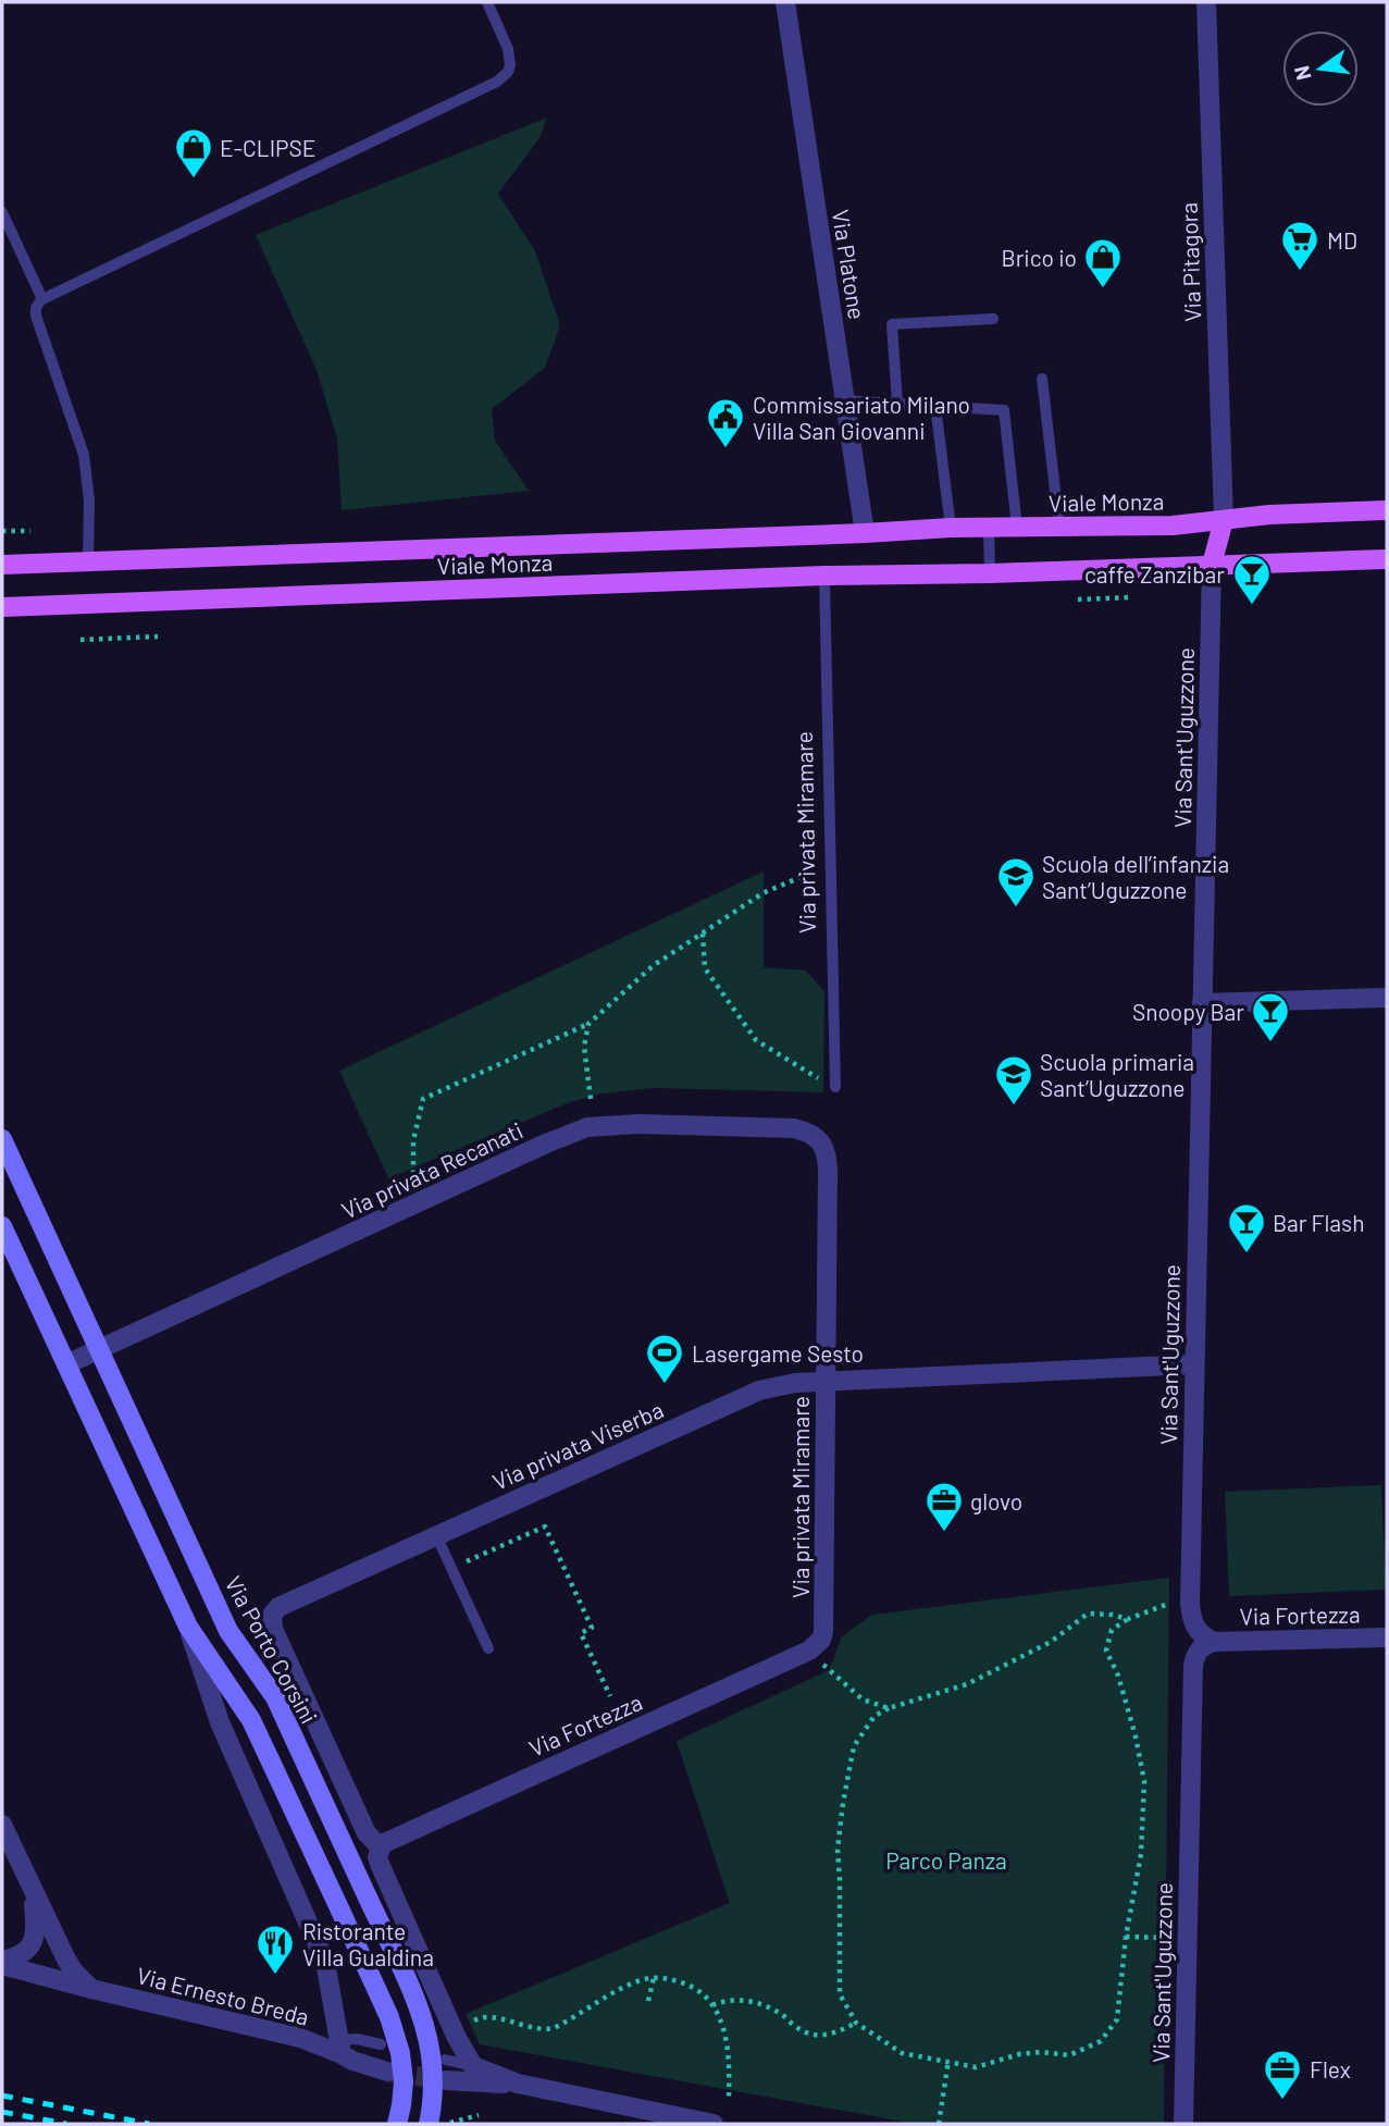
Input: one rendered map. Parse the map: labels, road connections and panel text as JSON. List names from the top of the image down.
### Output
{
  "streets": {
    "main road": ["Viale Monza"],
    "street": [
      "Via Pitagora",
      "Via Platone",
      "Via Sant'Uguzzone",
      "Via privata Miramare",
      "Via privata Recanati",
      "Via privata Viserba",
      "Via Fortezza",
      "Via Porto Corsini",
      "Via Ernesto Breda"
    ]
  },
  "crossings": [
    ["Via Pitagora", "Viale Monza"],
    ["Via Platone", "Viale Monza"],
    ["Viale Monza", "Via Sant'Uguzzone"],
    ["Viale Monza", "Via privata Miramare"],
    ["Via Sant'Uguzzone", "Via privata Viserba"],
    ["Via Sant'Uguzzone", "Via Fortezza"],
    ["Via privata Miramare", "Via privata Recanati"],
    ["Via privata Miramare", "Via privata Viserba"],
    ["Via privata Miramare", "Via Fortezza"],
    ["Via privata Recanati", "Via Porto Corsini"],
    ["Via privata Viserba", "Via Porto Corsini"],
    ["Via Fortezza", "Via Porto Corsini"]
  ],
  "parks": ["Parco Panza"],
  "places": {
    "shop": ["E-CLIPSE", "Brico io"],
    "supermarket": ["MD"],
    "public building": ["Commissariato Milano Villa San Giovanni"],
    "bar": ["caffe Zanzibar", "Snoopy Bar", "Bar Flash"],
    "school or university": ["Scuola dell’infanzia Sant’Uguzzone", "Scuola primaria Sant’Uguzzone"],
    "sports": ["Lasergame Sesto"],
    "office": ["glovo", "Flex"],
    "restaurant": ["Ristorante Villa Gualdina"]
  },
  "north": "left"
}
